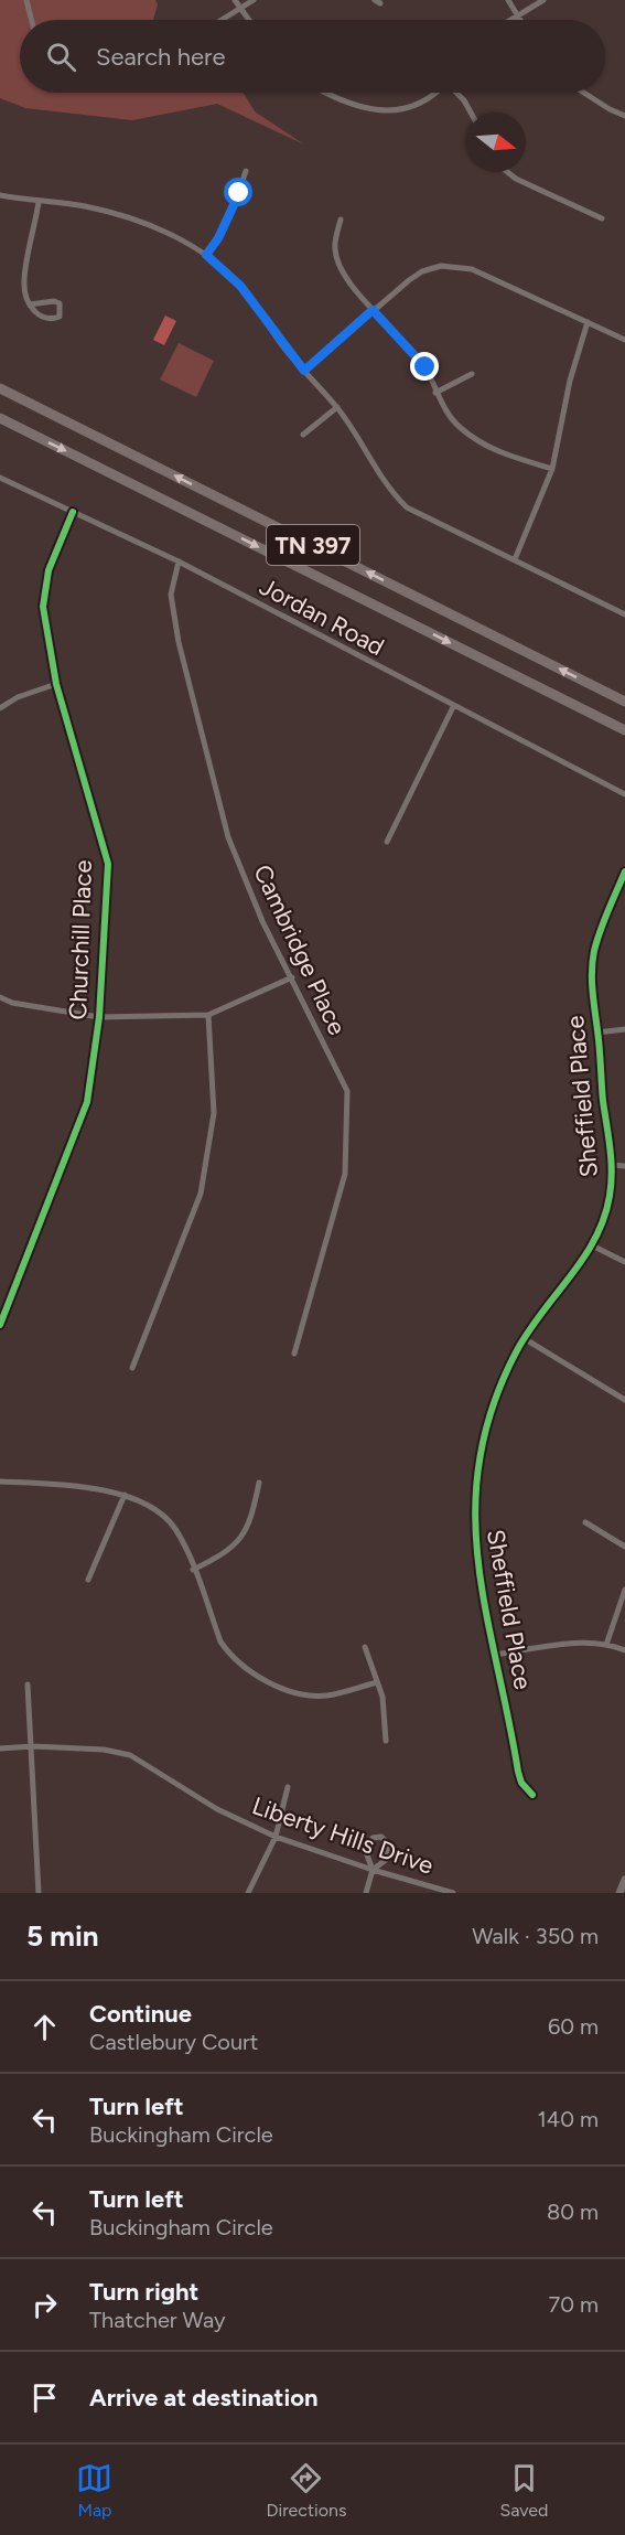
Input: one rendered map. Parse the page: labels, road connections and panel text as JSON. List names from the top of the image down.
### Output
{
  "streets": {
    "highway": ["TN 397"],
    "street": [
      "Jordan Road",
      "Churchill Place",
      "Cambridge Place",
      "Sheffield Place",
      "Liberty Hills Drive"
    ]
  },
  "crossings": [
    ["Jordan Road", "Churchill Place"],
    ["Jordan Road", "Cambridge Place"]
  ],
  "north": "right",
  "page": {
    "search": "Search here",
    "heading": ["5 min", "Walk · 350 m"],
    "list": [
      ["Continue", "Castlebury Court", "60 m"],
      ["Turn left", "Buckingham Circle", "140 m"],
      ["Turn left", "Buckingham Circle", "80 m"],
      ["Turn right", "Thatcher Way", "70 m"],
      "Arrive at destination"
    ],
    "nav": ["Map", "Directions", "Saved"]
  }
}
